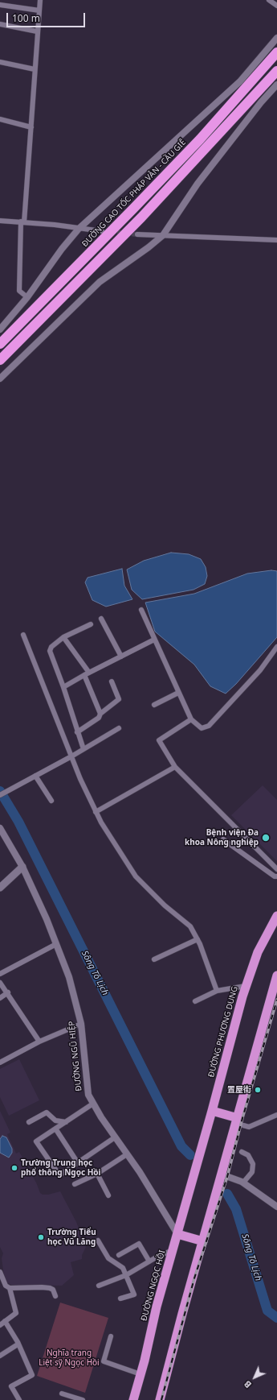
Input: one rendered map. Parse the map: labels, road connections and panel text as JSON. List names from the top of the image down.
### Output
{
  "streets": {
    "highway": ["ĐƯỜNG CAO TỐC PHÁP VÂN - CẦU GIẼ", "ĐƯỜNG PHƯƠNG DUNG", "ĐƯỜNG NGỌC HỒI"],
    "street": ["ĐƯỜNG NGŨ HIỆP"]
  },
  "crossings": [
    ["ĐƯỜNG PHƯƠNG DUNG", "ĐƯỜNG NGỌC HỒI"],
    ["ĐƯỜNG NGŨ HIỆP", "ĐƯỜNG NGỌC HỒI"]
  ],
  "water": ["Sông Tô Lịch"],
  "parks": ["Nghĩa trang Liệt sỹ Ngọc Hồi"],
  "places": [
    "Bệnh viện Đa khoa Nông nghiệp",
    "置屋街",
    "Trường Trung học phổ thông Ngọc Hồi",
    "Trường Tiểu học Vũ Lăng"
  ],
  "scale_bar": "100 m",
  "north": "bottom left"
}
